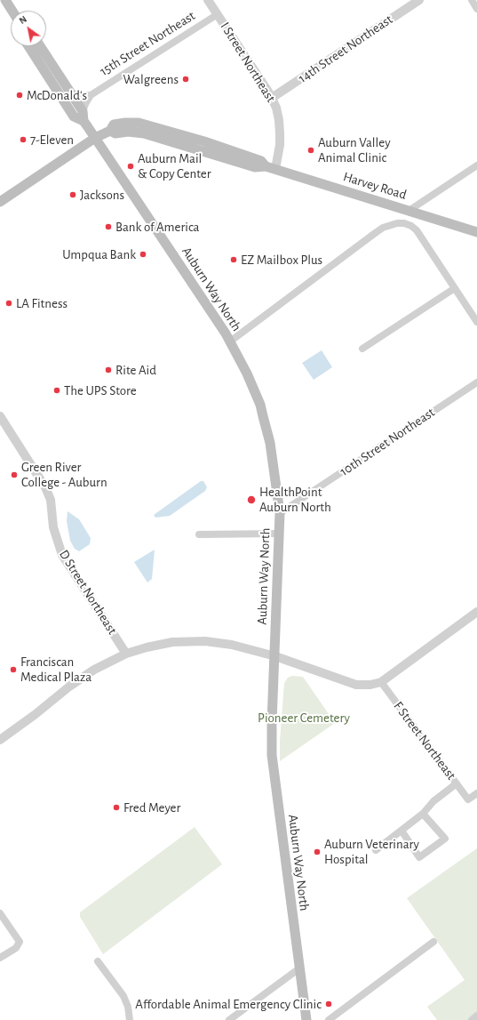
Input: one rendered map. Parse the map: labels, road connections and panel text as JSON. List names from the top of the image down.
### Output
{
  "streets": {
    "main road": ["Harvey Road", "Auburn Way North"],
    "street": [
      "15th Street Northeast",
      "14th Street Northeast",
      "I Street Northeast",
      "10th Street Northeast",
      "D Street Northeast",
      "F Street Northeast"
    ]
  },
  "crossings": [
    ["15th Street Northeast", "I Street Northeast"],
    ["14th Street Northeast", "I Street Northeast"],
    ["I Street Northeast", "Harvey Road"],
    ["Harvey Road", "Auburn Way North"],
    ["Auburn Way North", "10th Street Northeast"]
  ],
  "parks": ["Pioneer Cemetery"],
  "places": [
    "Walgreens",
    "McDonald's",
    "7-Eleven",
    "Auburn Valley Animal Clinic",
    "Auburn Mail & Copy Center",
    "Jacksons",
    "Bank of America",
    "Umpqua Bank",
    "EZ Mailbox Plus",
    "LA Fitness",
    "Rite Aid",
    "The UPS Store",
    "Green River College - Auburn",
    "HealthPoint Auburn North",
    "Franciscan Medical Plaza",
    "Fred Meyer",
    "Auburn Veterinary Hospital",
    "Affordable Animal Emergency Clinic"
  ],
  "north": "top left"
}
